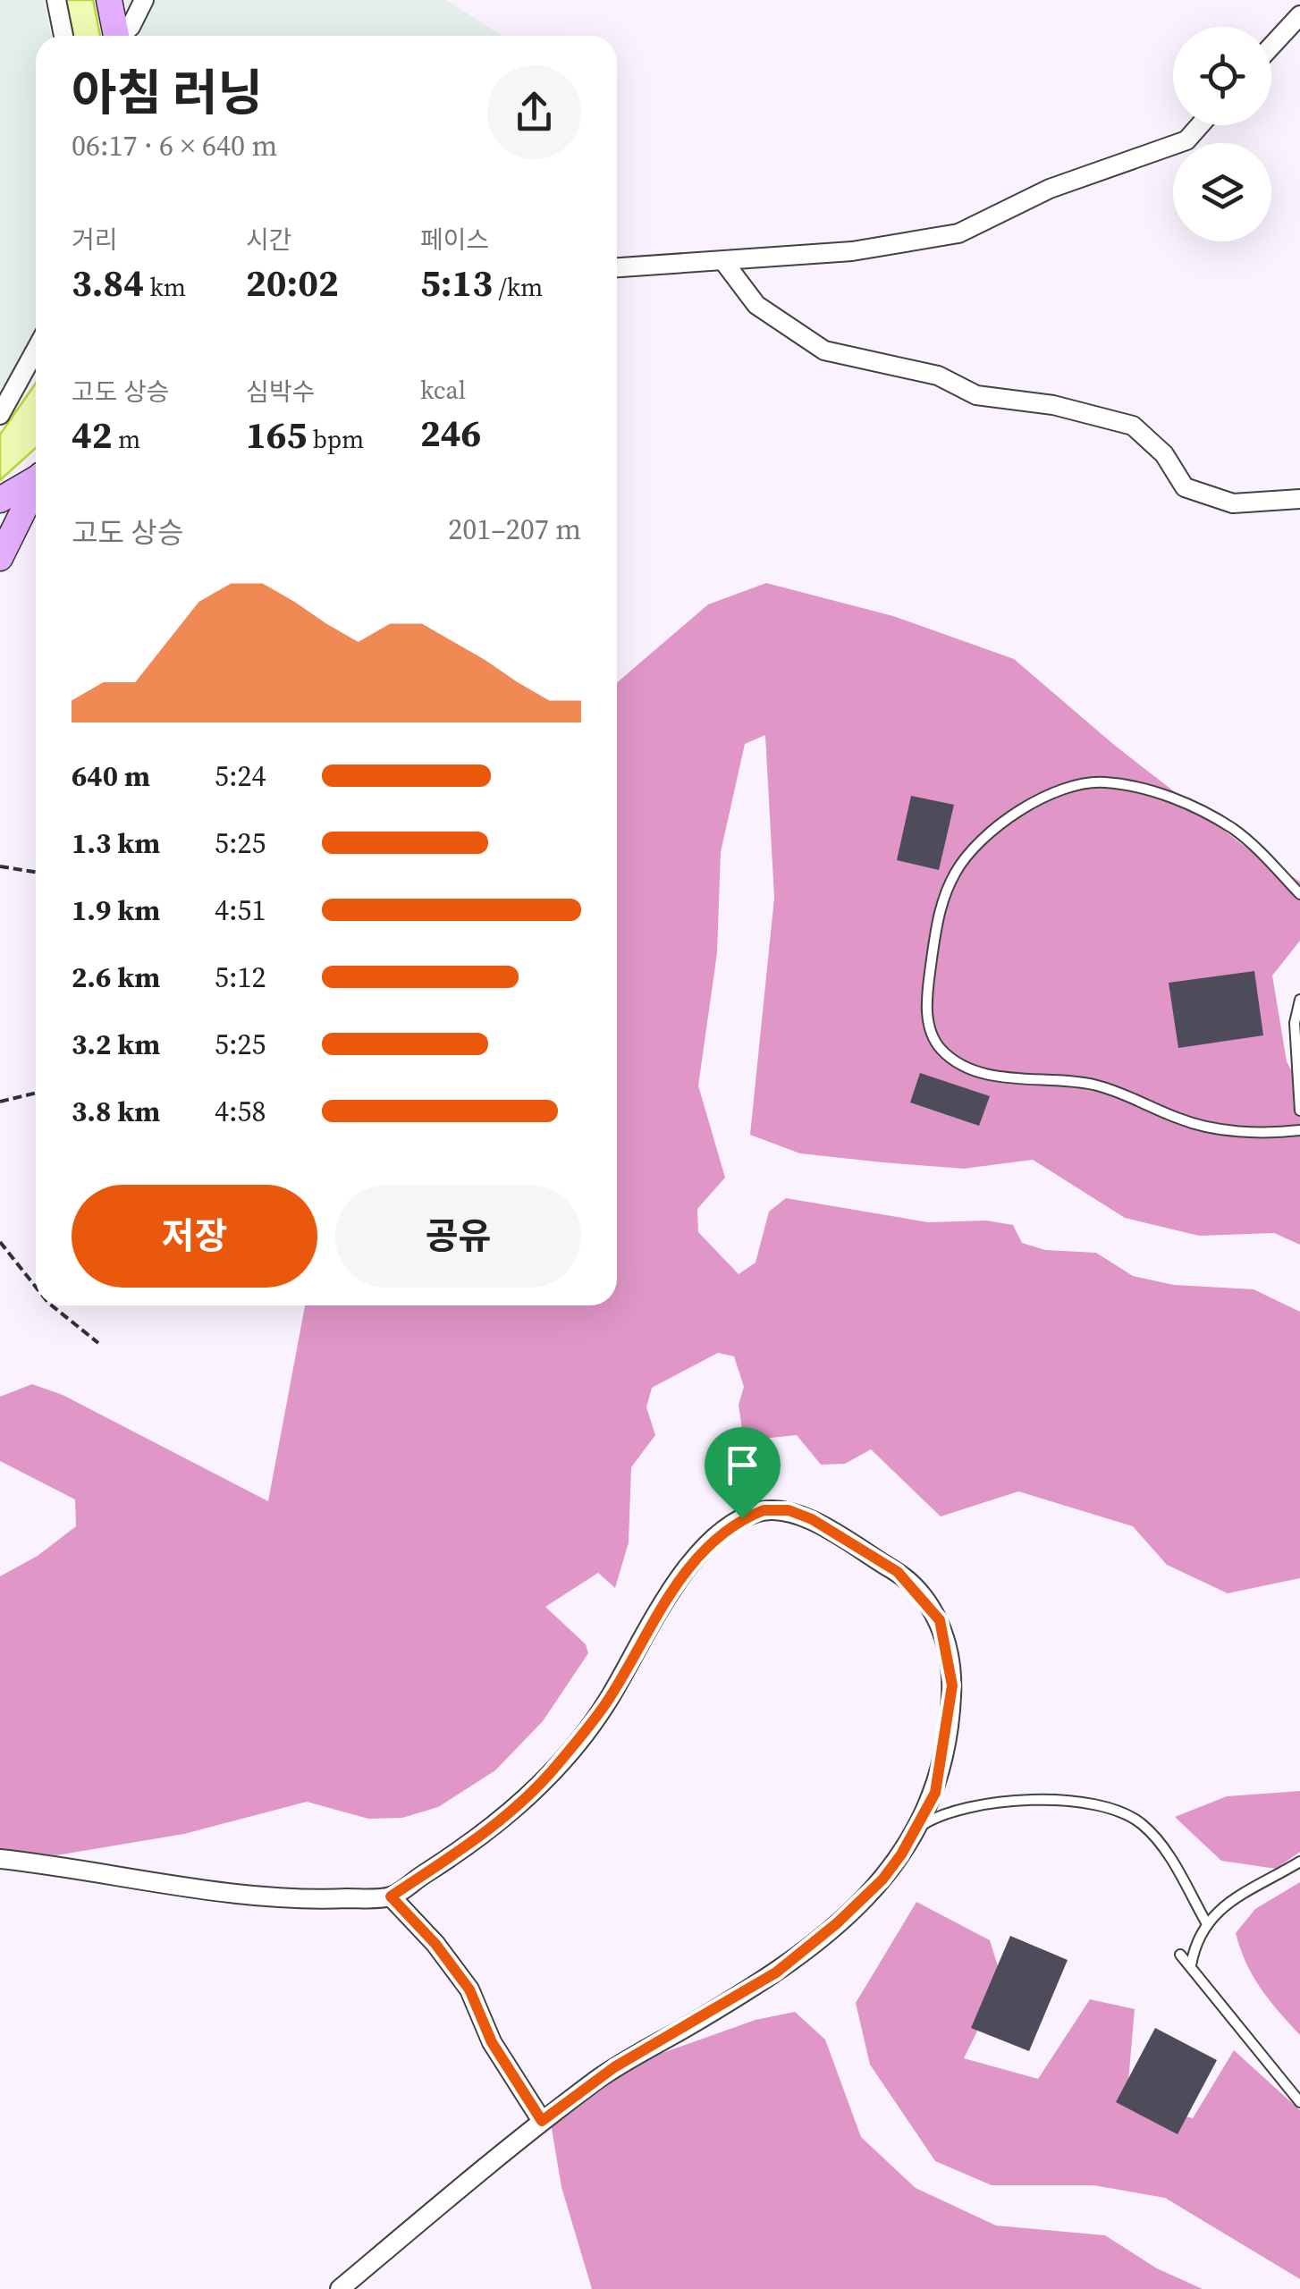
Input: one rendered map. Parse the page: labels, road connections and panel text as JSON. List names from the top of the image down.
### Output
{
  "page": {
    "heading": ["아침 러닝", "06:17 · 6 × 640 m"],
    "stats": [
      ["거리", "3.84 km"],
      ["시간", "20:02"],
      ["페이스", "5:13 /km"],
      ["고도 상승", "42 m"],
      ["심박수", "165 bpm"],
      ["kcal", "246"]
    ],
    "chart": ["고도 상승", "201–207 m"],
    "list": [
      {
        "name": "640 m",
        "note": "5:24"
      },
      {
        "name": "1.3 km",
        "note": "5:25"
      },
      {
        "name": "1.9 km",
        "note": "4:51"
      },
      {
        "name": "2.6 km",
        "note": "5:12"
      },
      {
        "name": "3.2 km",
        "note": "5:25"
      },
      {
        "name": "3.8 km",
        "note": "4:58"
      }
    ],
    "buttons": ["저장", "공유"]
  }
}
